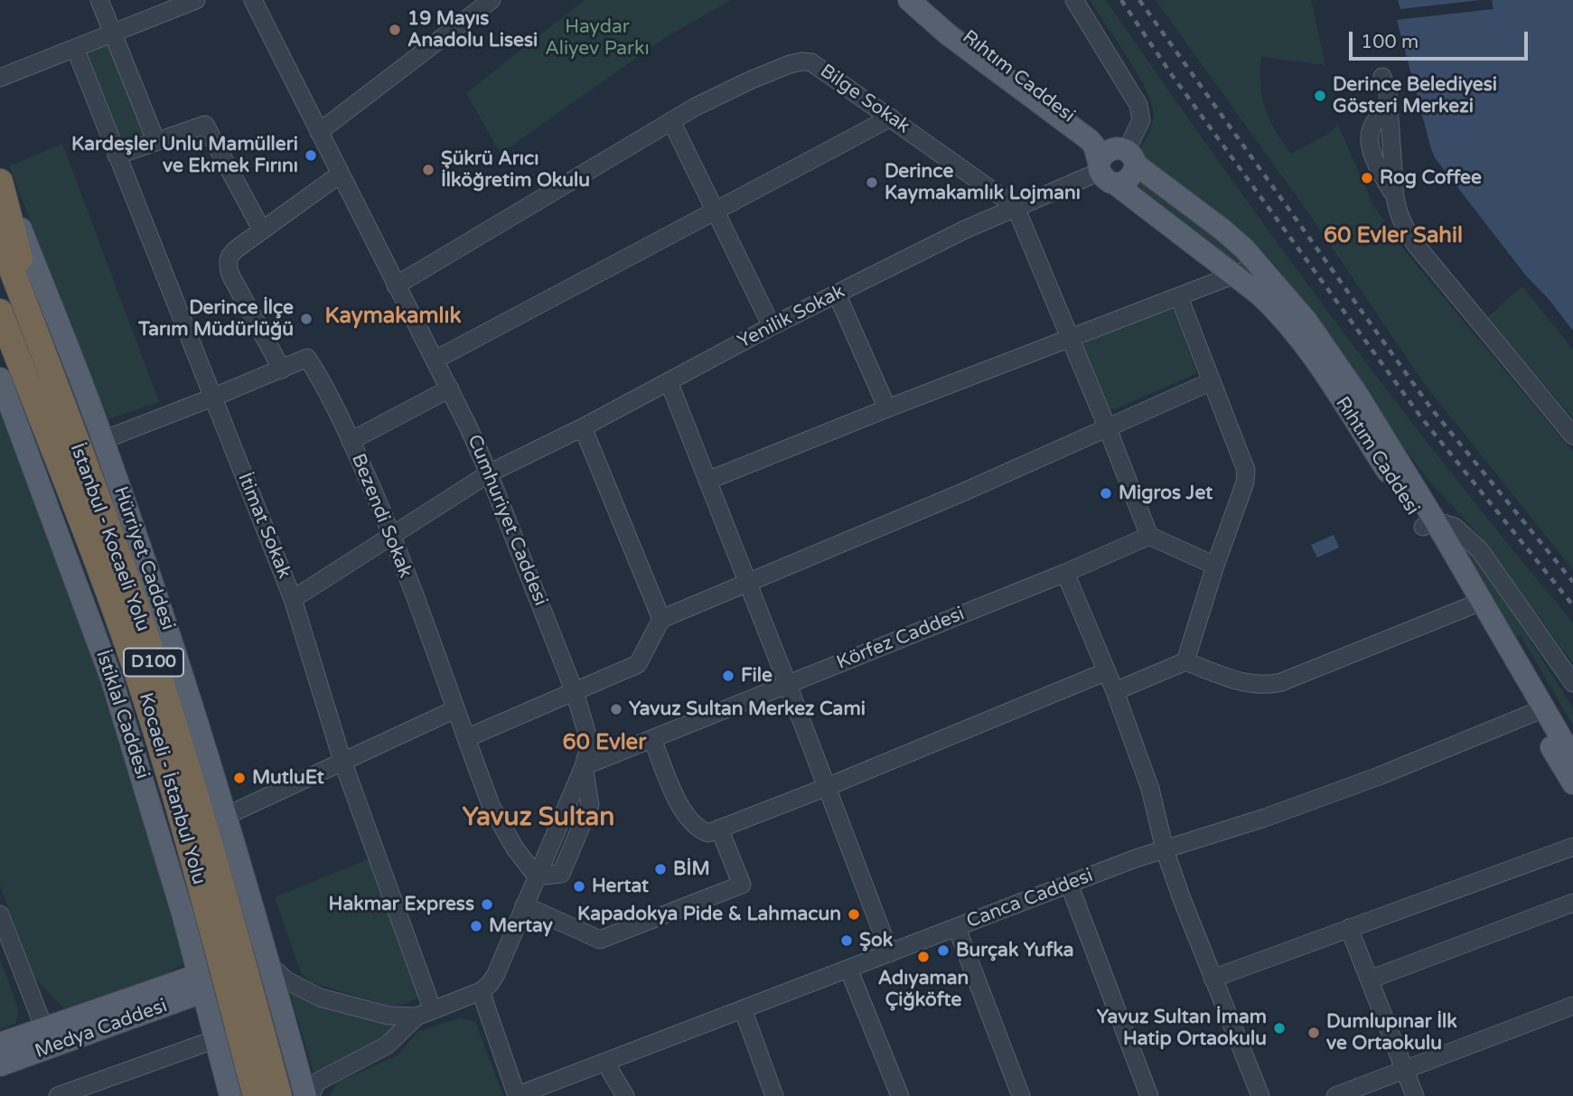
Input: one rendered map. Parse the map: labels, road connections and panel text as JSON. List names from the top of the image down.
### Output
{
  "streets": {
    "highway": ["İstanbul - Kocaeli Yolu", "D100", "Kocaeli - İstanbul Yolu"],
    "main road": [
      "Rıhtım Caddesi",
      "Hürriyet Caddesi",
      "İstiklal Caddesi",
      "Medya Caddesi"
    ],
    "street": [
      "Bilge Sokak",
      "Yenilik Sokak",
      "Bezendi Sokak",
      "Cumhuriyet Caddesi",
      "İtimat Sokak",
      "Körfez Caddesi",
      "Canca Caddesi"
    ]
  },
  "crossings": [
    ["Rıhtım Caddesi", "Yenilik Sokak"],
    ["Rıhtım Caddesi", "Canca Caddesi"],
    ["Bilge Sokak", "Yenilik Sokak"],
    ["Bilge Sokak", "Cumhuriyet Caddesi"],
    ["Yenilik Sokak", "Bezendi Sokak"],
    ["Yenilik Sokak", "Cumhuriyet Caddesi"],
    ["Yenilik Sokak", "İtimat Sokak"],
    ["Bezendi Sokak", "Cumhuriyet Caddesi"],
    ["Bezendi Sokak", "İtimat Sokak"],
    ["Bezendi Sokak", "Hürriyet Caddesi"],
    ["Cumhuriyet Caddesi", "Körfez Caddesi"],
    ["İstiklal Caddesi", "Medya Caddesi"]
  ],
  "districts": [
    "60 Evler Sahil",
    "Kaymakamlık",
    "60 Evler",
    "Yavuz Sultan"
  ],
  "parks": ["Haydar Aliyev Parkı"],
  "places": [
    "19 Mayıs Anadolu Lisesi",
    "Derince Belediyesi Gösteri Merkezi",
    "Kardeşler Unlu Mamülleri ve Ekmek Fırını",
    "Şükrü Arıcı İlköğretim Okulu",
    "Rog Coffee",
    "Derince Kaymakamlık Lojmanı",
    "Derince İlçe Tarım Müdürlüğü",
    "Migros Jet",
    "File",
    "Yavuz Sultan Merkez Cami",
    "MutluEt",
    "BİM",
    "Hertat",
    "Hakmar Express",
    "Kapadokya Pide & Lahmacun",
    "Mertay",
    "Şok",
    "Burçak Yufka",
    "Adıyaman Çiğköfte",
    "Yavuz Sultan İmam Hatip Ortaokulu",
    "Dumlupınar İlk ve Ortaokulu"
  ],
  "scale_bar": "100 m"
}
